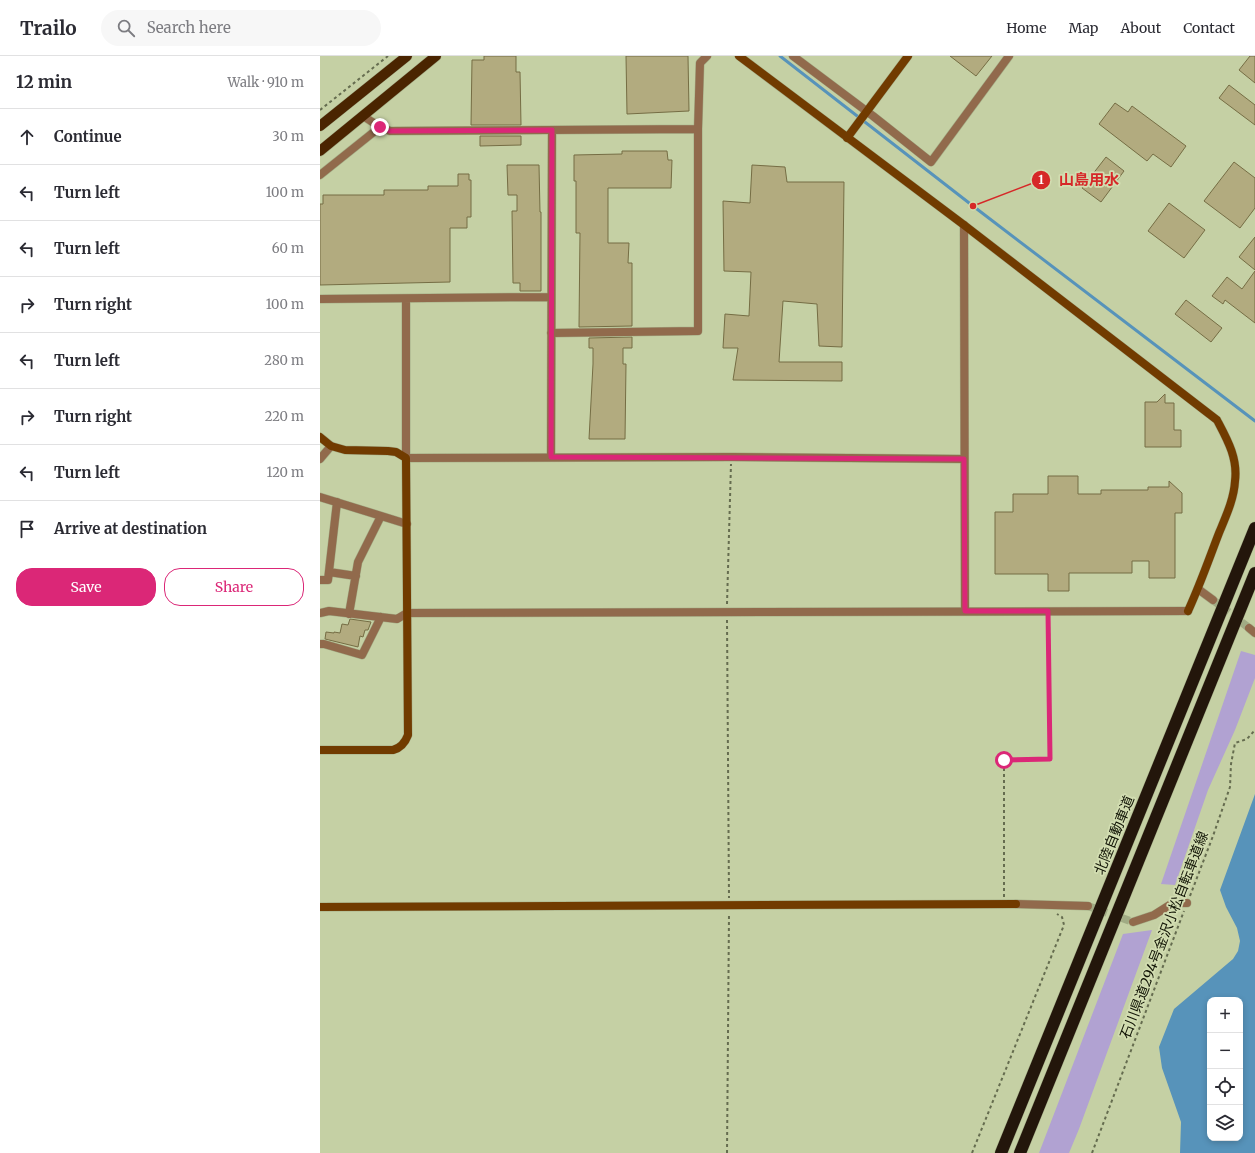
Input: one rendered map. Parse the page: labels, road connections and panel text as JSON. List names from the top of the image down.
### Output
{
  "streets": {
    "highway": ["北陸自動車道"],
    "path": ["石川県道294号金沢小松自転車道線"]
  },
  "places": ["山島用水"],
  "page": {
    "header": "Trailo",
    "search": "Search here",
    "nav": [
      "Home",
      "Map",
      "About",
      "Contact"
    ],
    "heading": ["12 min", "Walk · 910 m"],
    "list": [
      ["Continue", "30 m"],
      ["Turn left", "100 m"],
      ["Turn left", "60 m"],
      ["Turn right", "100 m"],
      ["Turn left", "280 m"],
      ["Turn right", "220 m"],
      ["Turn left", "120 m"],
      "Arrive at destination"
    ],
    "buttons": ["Save", "Share"],
    "map_buttons": ["+", "−"]
  }
}
